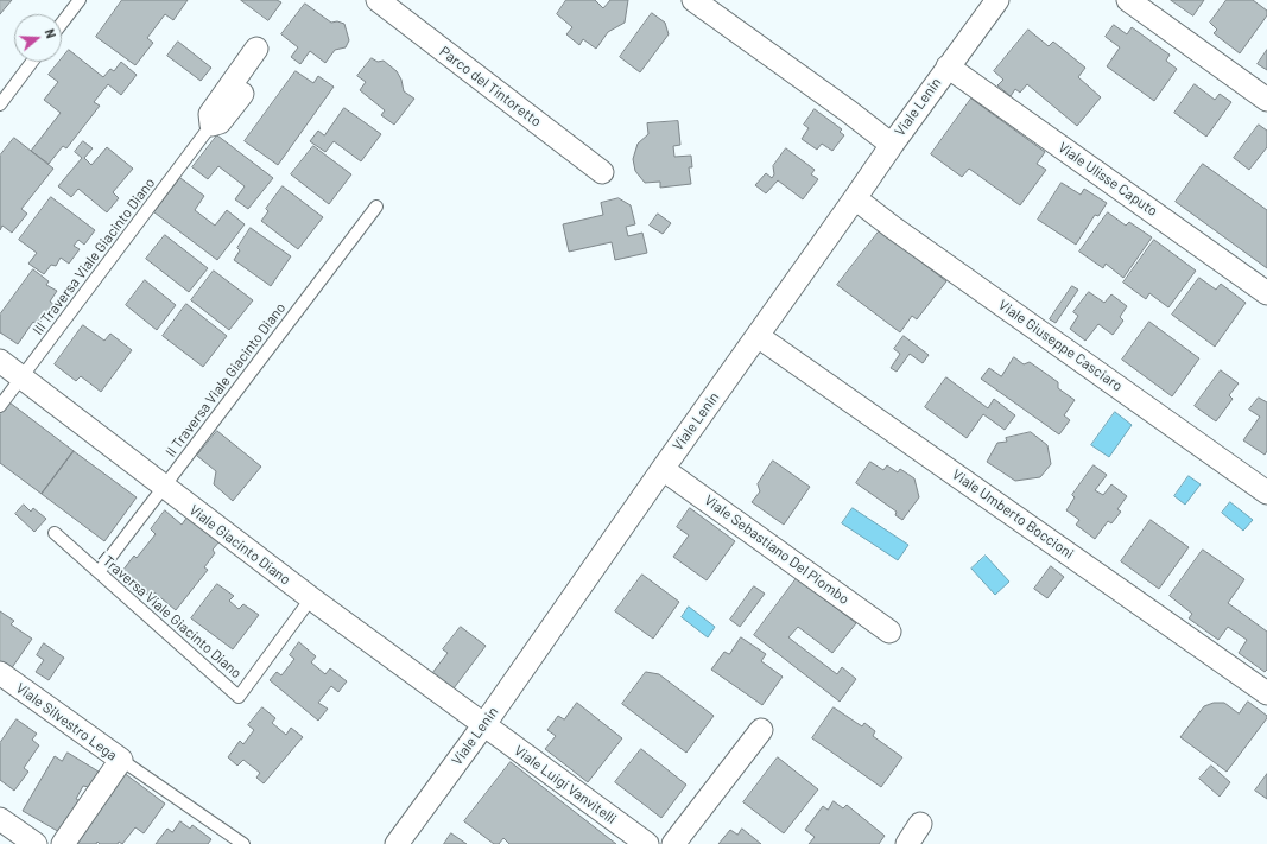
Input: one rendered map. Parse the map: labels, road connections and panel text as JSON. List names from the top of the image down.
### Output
{
  "streets": {
    "street": [
      "Parco del Tintoretto",
      "Viale Lenin",
      "Viale Ulisse Caputo",
      "Viale Giuseppe Casciaro",
      "Viale Umberto Boccioni",
      "Viale Giacinto Diano",
      "Viale Sebastiano Del Piombo",
      "Viale Silvestro Lega",
      "Viale Luigi Vanvitelli"
    ],
    "lane": ["III Traversa Viale Giacinto Diano", "II Traversa Viale Giacinto Diano", "I Traversa Viale Giacinto Diano"]
  },
  "crossings": [
    ["Viale Lenin", "Viale Ulisse Caputo"],
    ["Viale Lenin", "Viale Giuseppe Casciaro"],
    ["Viale Lenin", "Viale Umberto Boccioni"],
    ["Viale Lenin", "Viale Giacinto Diano"],
    ["Viale Lenin", "Viale Sebastiano Del Piombo"],
    ["Viale Lenin", "Viale Luigi Vanvitelli"],
    ["III Traversa Viale Giacinto Diano", "Viale Giacinto Diano"],
    ["II Traversa Viale Giacinto Diano", "Viale Giacinto Diano"],
    ["II Traversa Viale Giacinto Diano", "I Traversa Viale Giacinto Diano"],
    ["Viale Giacinto Diano", "I Traversa Viale Giacinto Diano"],
    ["Viale Giacinto Diano", "Viale Luigi Vanvitelli"]
  ],
  "north": "right"
}
